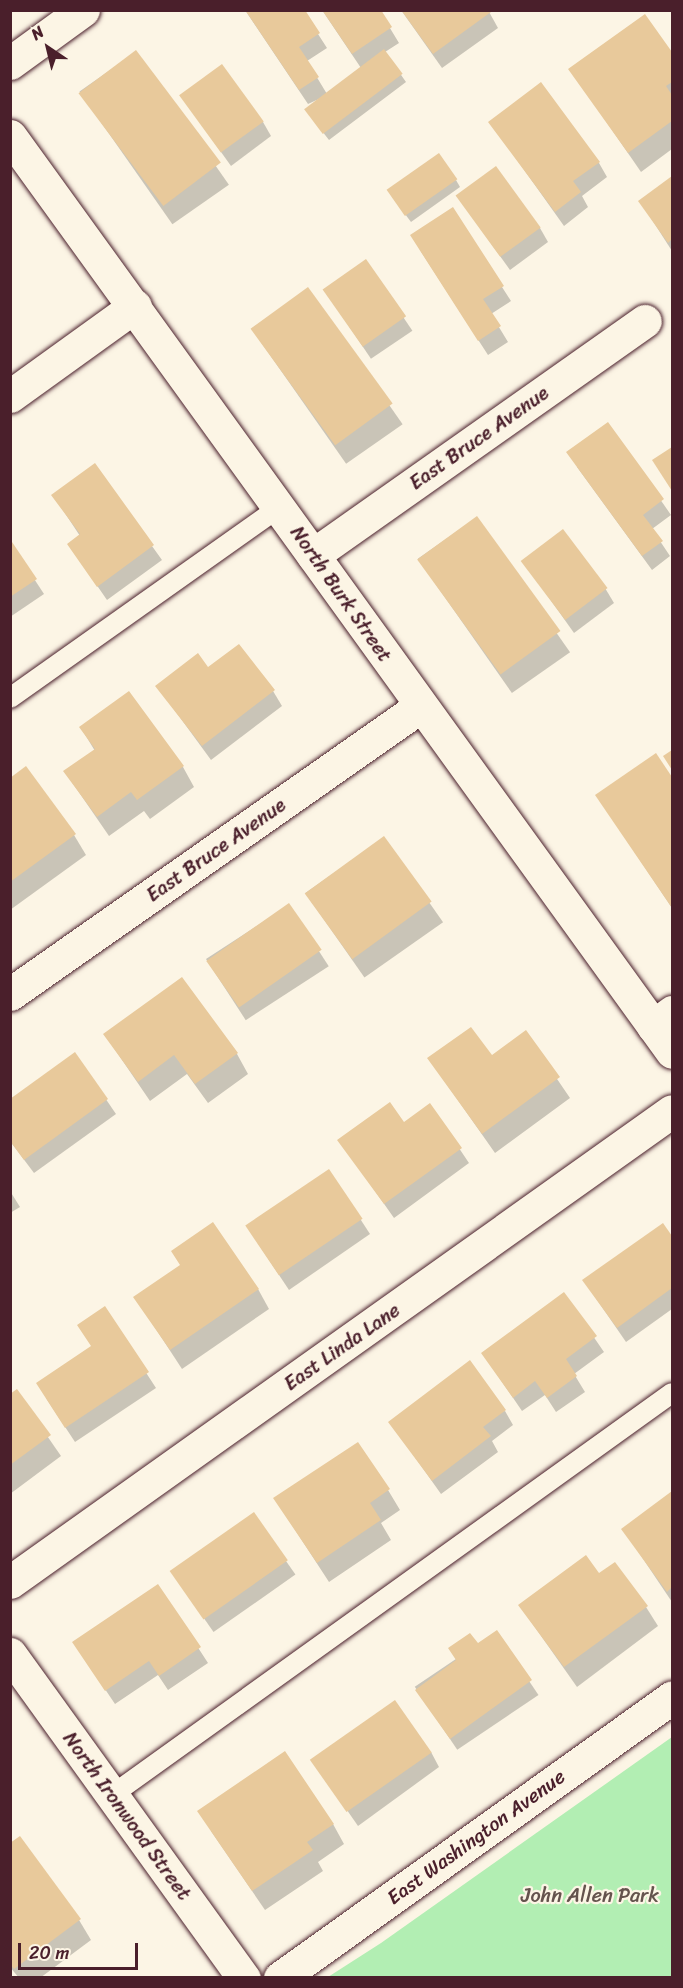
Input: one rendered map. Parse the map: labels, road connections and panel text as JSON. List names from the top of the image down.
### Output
{
  "streets": {
    "street": [
      "East Bruce Avenue",
      "North Burk Street",
      "East Linda Lane",
      "North Ironwood Street",
      "East Washington Avenue"
    ]
  },
  "crossings": [
    ["East Bruce Avenue", "North Burk Street"]
  ],
  "parks": ["John Allen Park"],
  "scale_bar": "20 m",
  "north": "top left"
}
